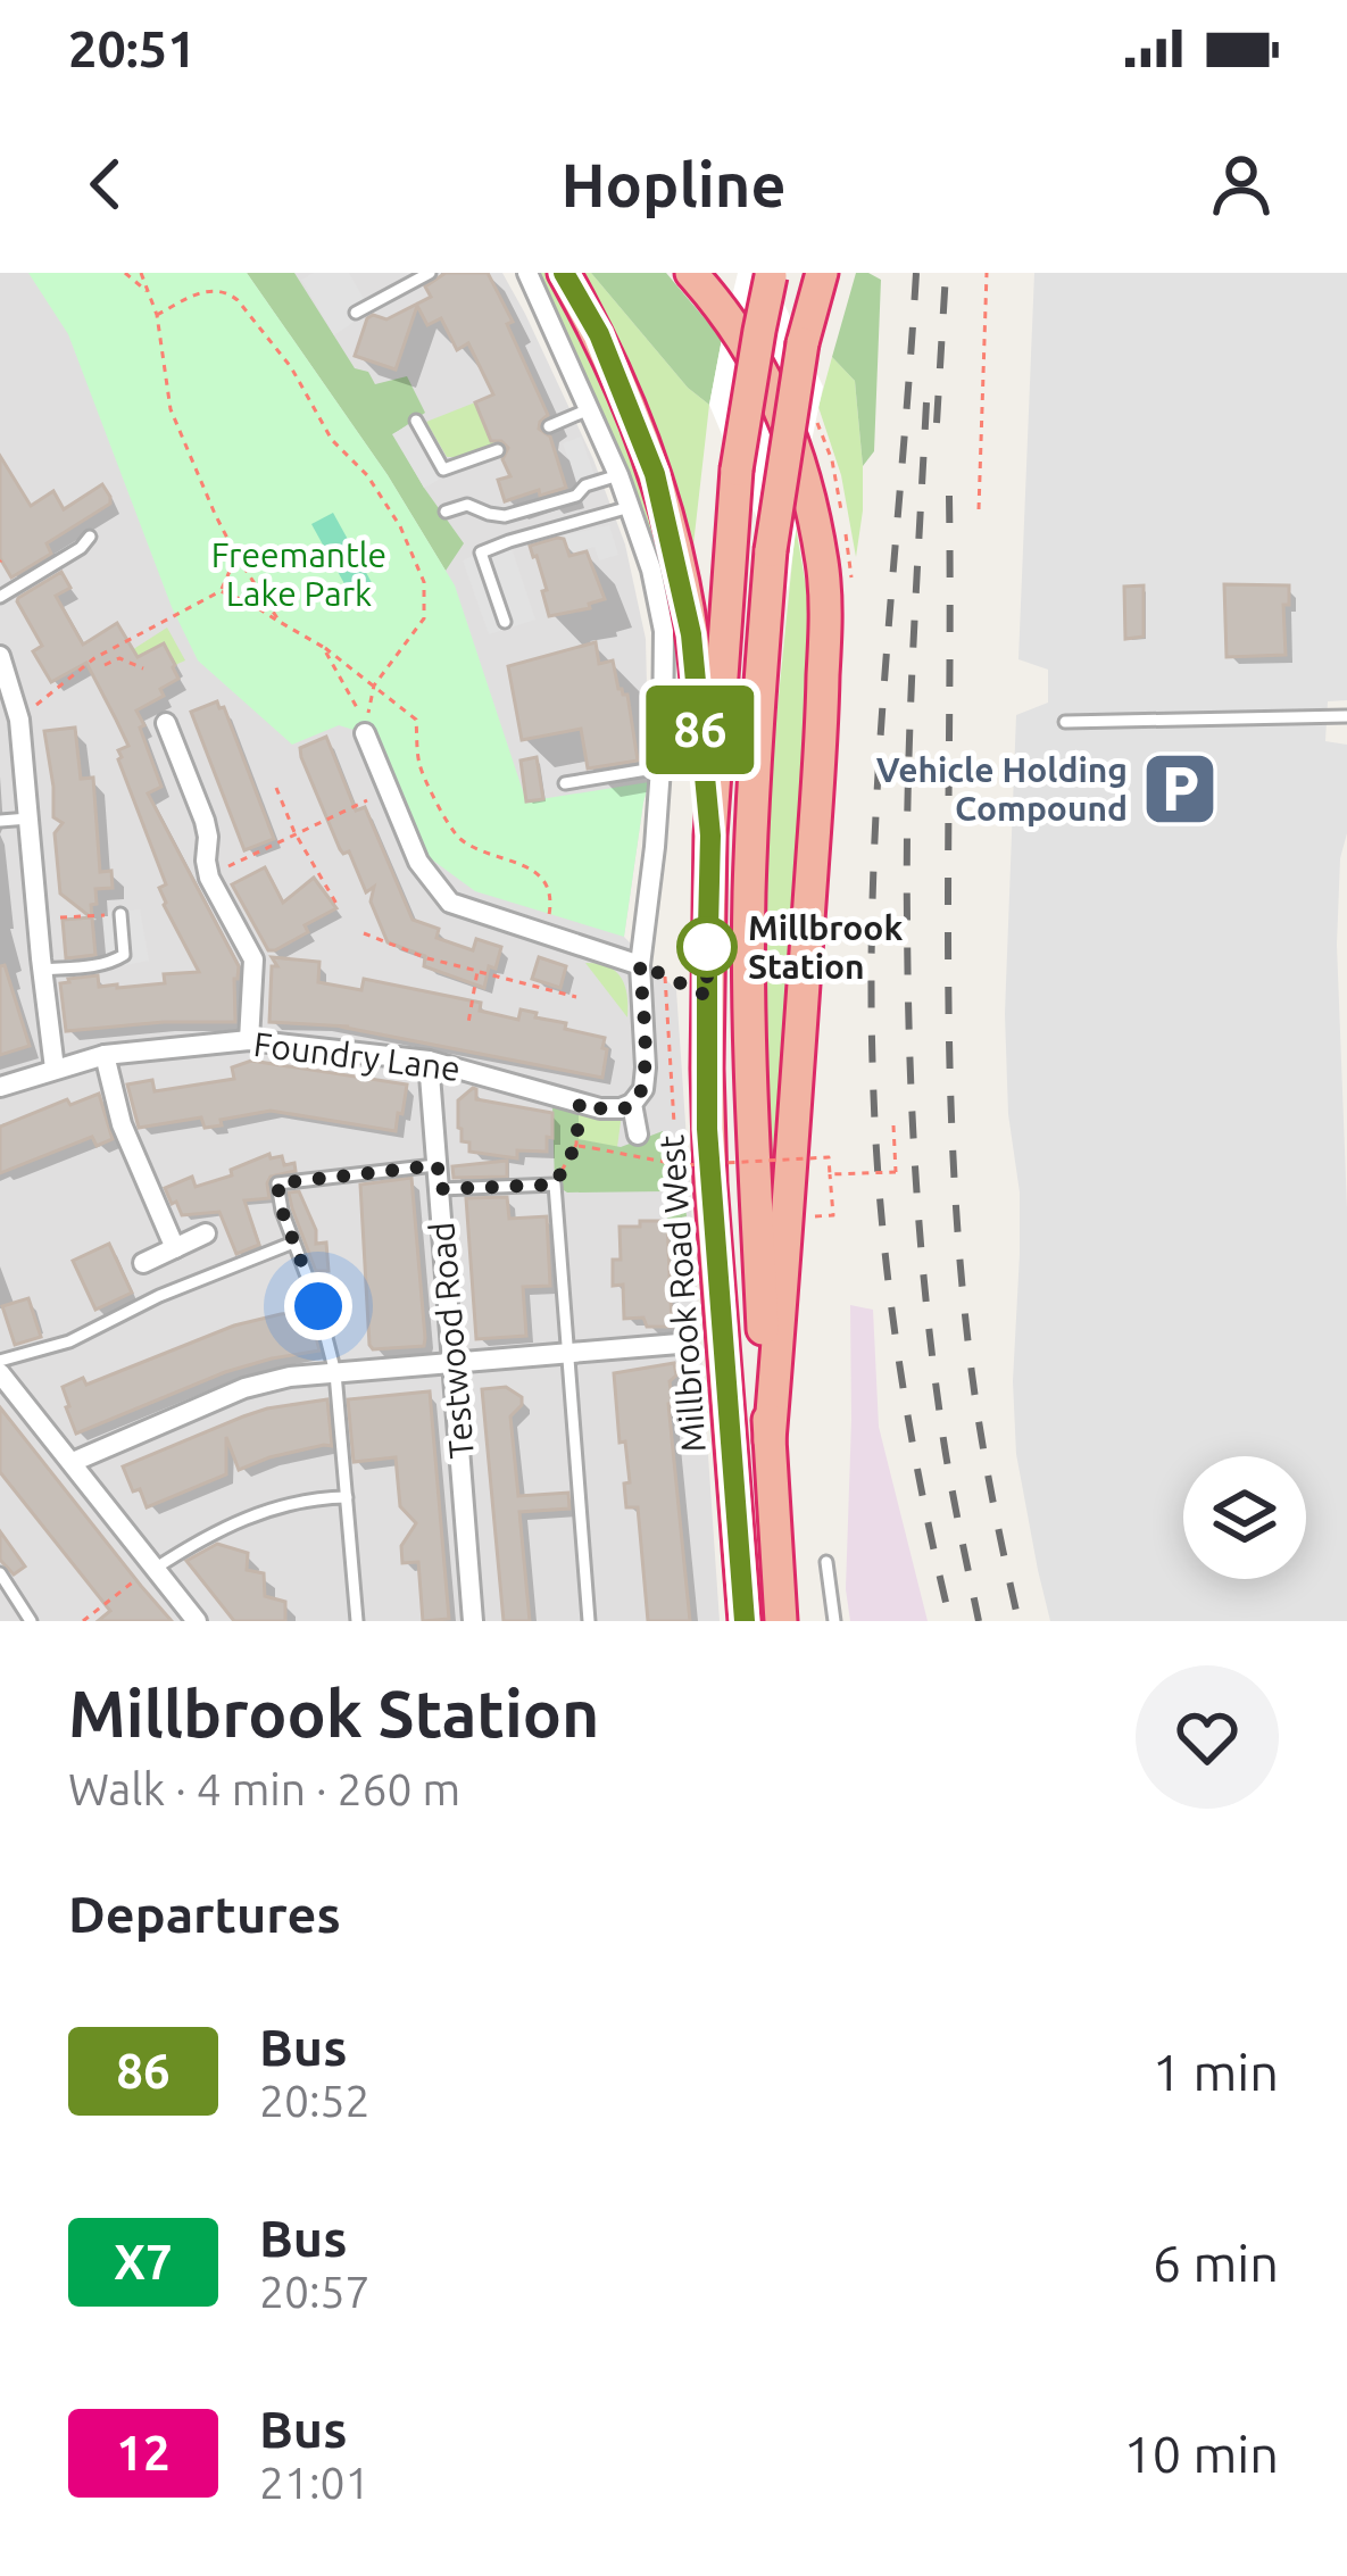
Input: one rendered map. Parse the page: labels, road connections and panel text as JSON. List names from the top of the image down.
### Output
{
  "streets": {
    "highway": ["Millbrook Road West"],
    "street": ["Foundry Lane", "Testwood Road"]
  },
  "crossings": [
    ["Foundry Lane", "Testwood Road"]
  ],
  "parks": ["Freemantle Lake Park"],
  "places": {
    "parking": ["Vehicle Holding Compound"],
    "other": ["Millbrook Station"]
  },
  "lines": ["bus line 86"],
  "page": {
    "status": "20:51",
    "header": "Hopline",
    "on_map": "86",
    "heading": [
      ["Millbrook Station", "Walk · 4 min · 260 m"],
      "Departures"
    ],
    "list": [
      {
        "mark": "86",
        "name": "Bus",
        "note": "20:52",
        "value": "1 min"
      },
      {
        "mark": "X7",
        "name": "Bus",
        "note": "20:57",
        "value": "6 min"
      },
      {
        "mark": "12",
        "name": "Bus",
        "note": "21:01",
        "value": "10 min"
      }
    ]
  }
}
